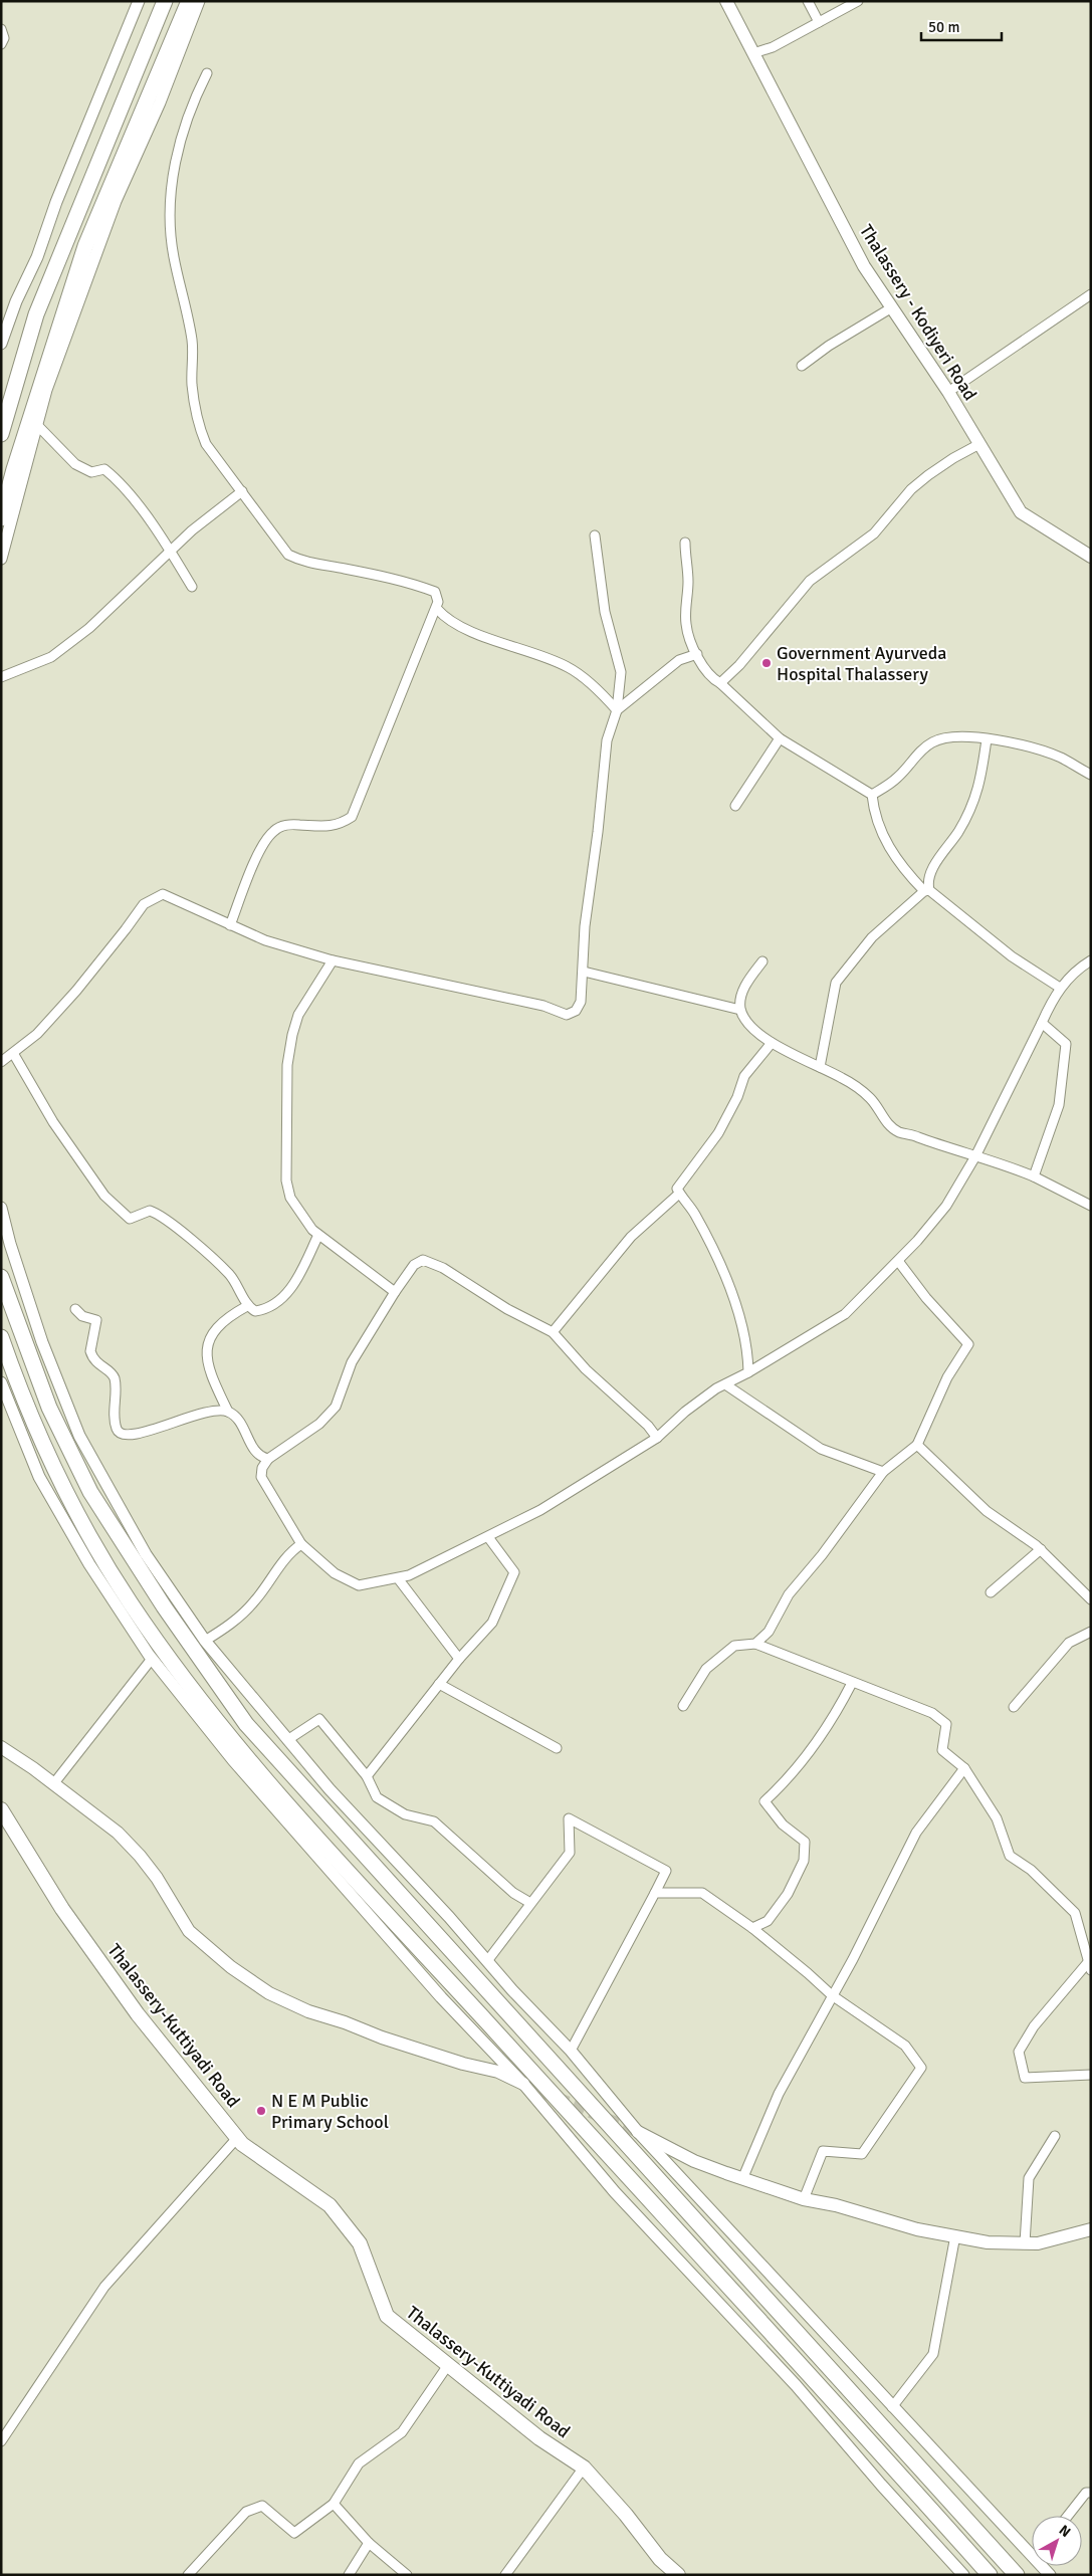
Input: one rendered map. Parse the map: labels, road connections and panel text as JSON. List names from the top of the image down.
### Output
{
  "streets": {
    "main road": ["Thalassery - Kodiyeri Road", "Thalassery-Kuttiyadi Road"]
  },
  "places": ["Government Ayurveda Hospital Thalassery", "N E M Public Primary School"],
  "scale_bar": "50 m",
  "north": "top right"
}
